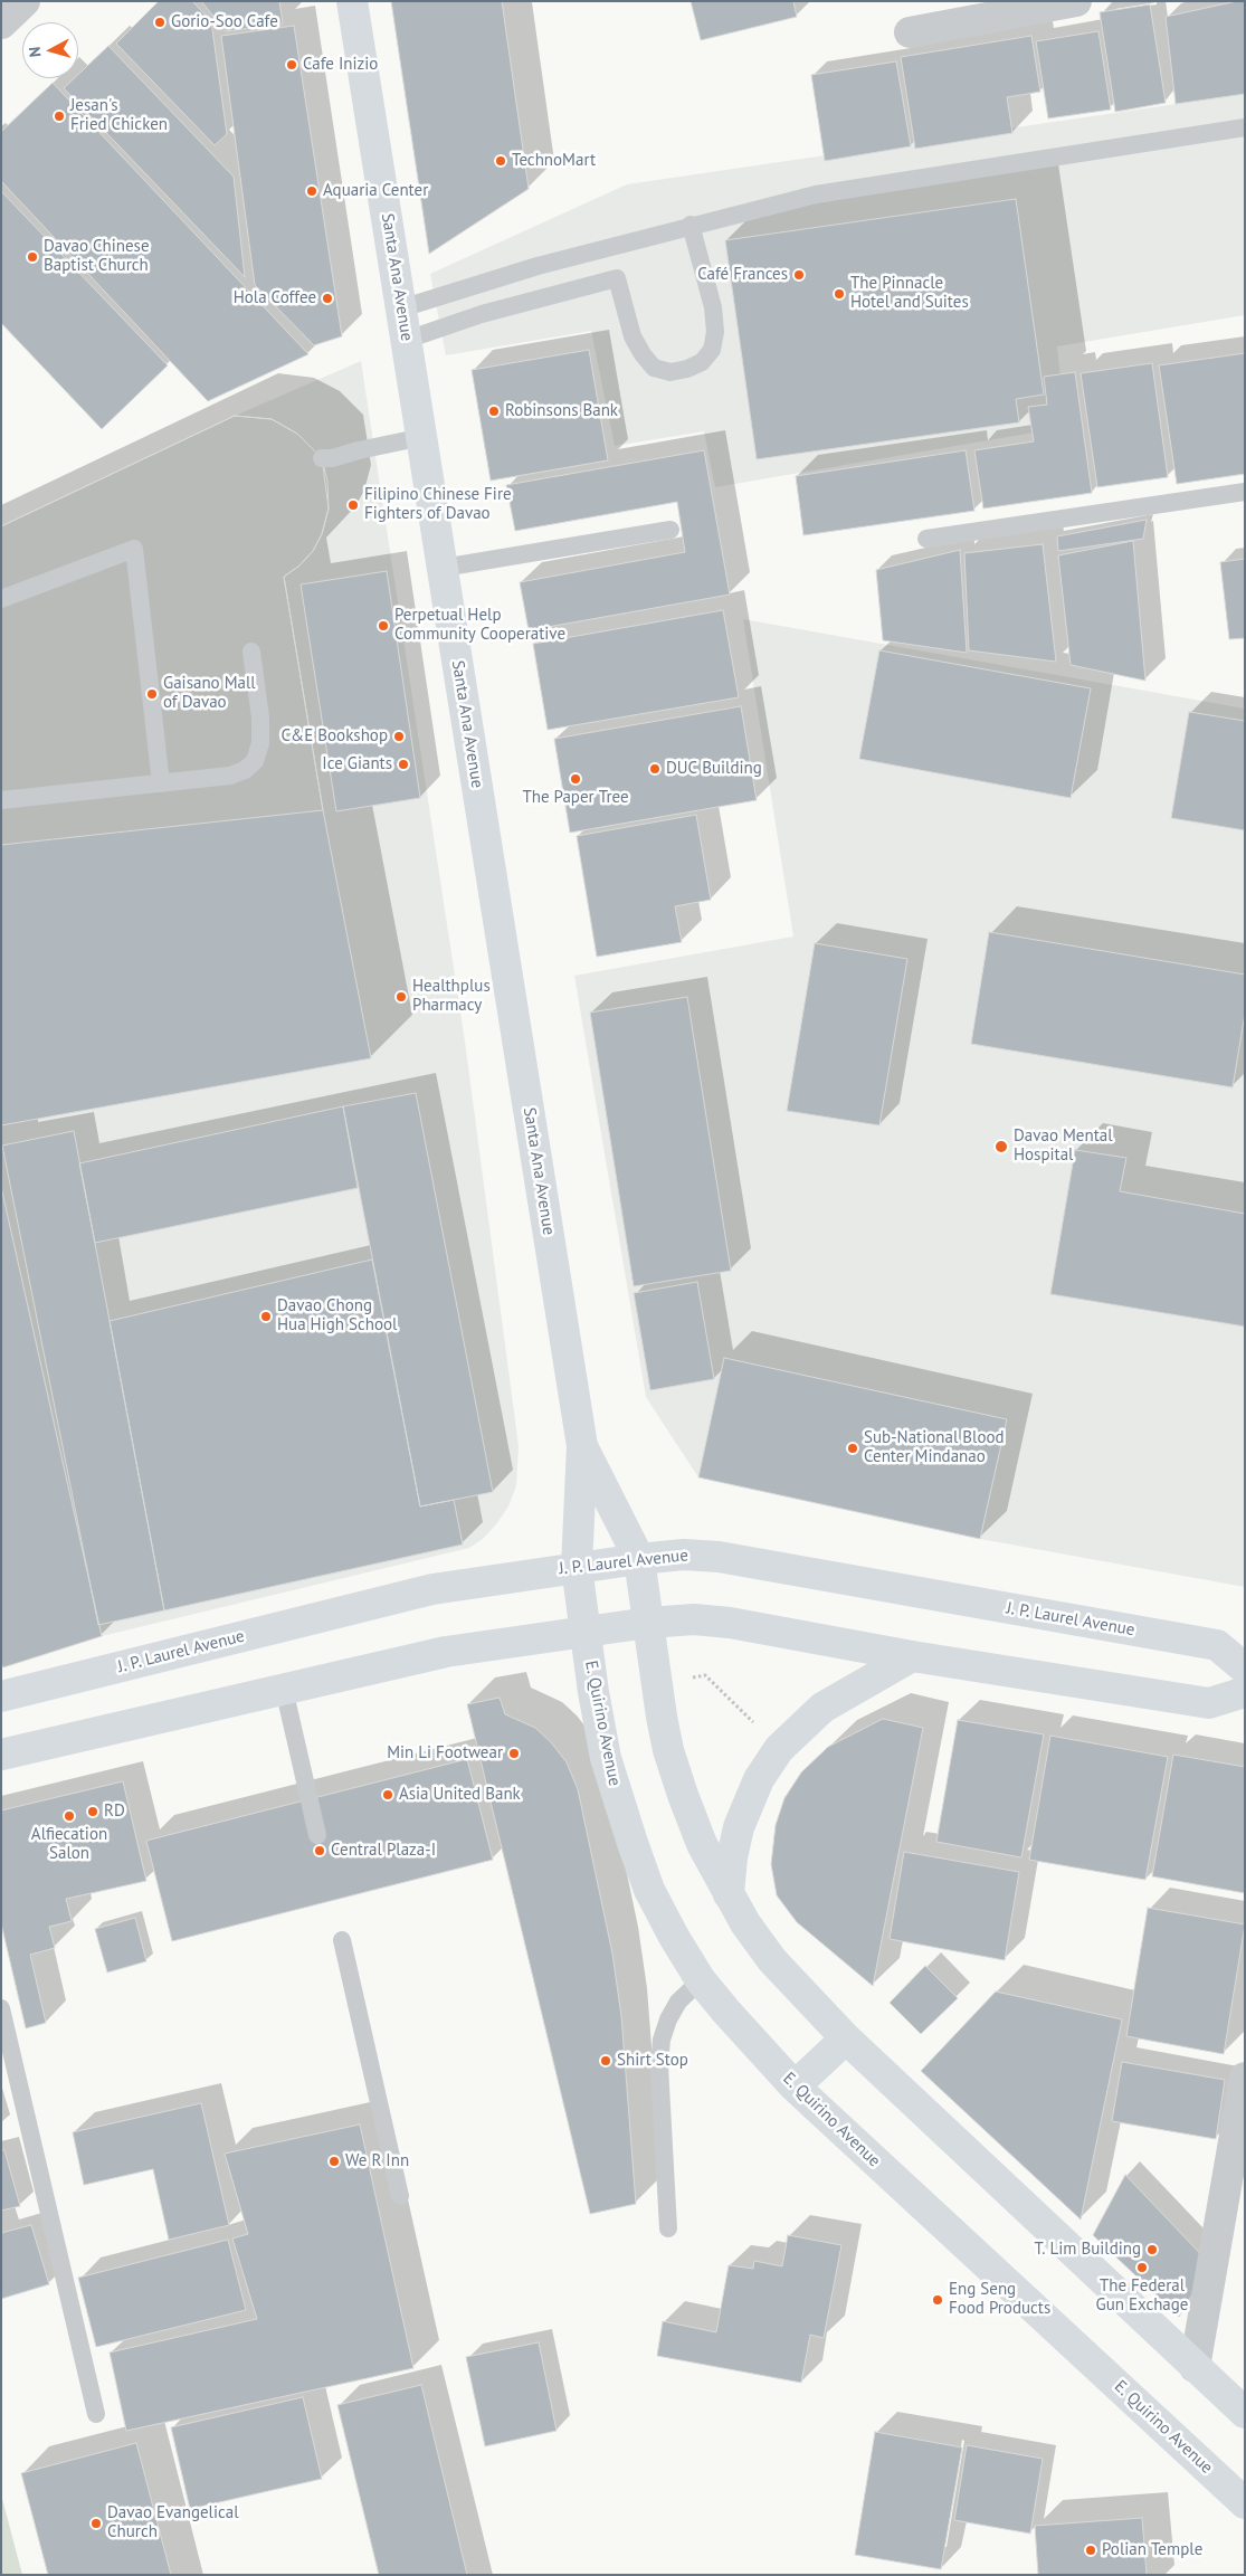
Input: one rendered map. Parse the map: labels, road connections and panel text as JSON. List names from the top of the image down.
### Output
{
  "streets": {
    "main road": ["Santa Ana Avenue", "J. P. Laurel Avenue", "E. Quirino Avenue"]
  },
  "crossings": [
    ["Santa Ana Avenue", "J. P. Laurel Avenue"],
    ["Santa Ana Avenue", "E. Quirino Avenue"],
    ["J. P. Laurel Avenue", "E. Quirino Avenue"]
  ],
  "places": [
    "Gorio-Soo Cafe",
    "Cafe Inizio",
    "Jesan's Fried Chicken",
    "TechnoMart",
    "Aquaria Center",
    "Davao Chinese Baptist Church",
    "Café Frances",
    "The Pinnacle Hotel and Suites",
    "Hola Coffee",
    "Robinsons Bank",
    "Filipino Chinese Fire Fighters of Davao",
    "Perpetual Help Community Cooperative",
    "Gaisano Mall of Davao",
    "C&E Bookshop",
    "Ice Giants",
    "DUC Building",
    "The Paper Tree",
    "Healthplus Pharmacy",
    "Davao Mental Hospital",
    "Davao Chong Hua High School",
    "Sub-National Blood Center Mindanao",
    "Min Li Footwear",
    "Asia United Bank",
    "RD",
    "Alfiecation Salon",
    "Central Plaza-I",
    "Shirt Stop",
    "We R Inn",
    "T. Lim Building",
    "The Federal Gun Exchage",
    "Eng Seng Food Products",
    "Davao Evangelical Church",
    "Polian Temple"
  ],
  "north": "left"
}
